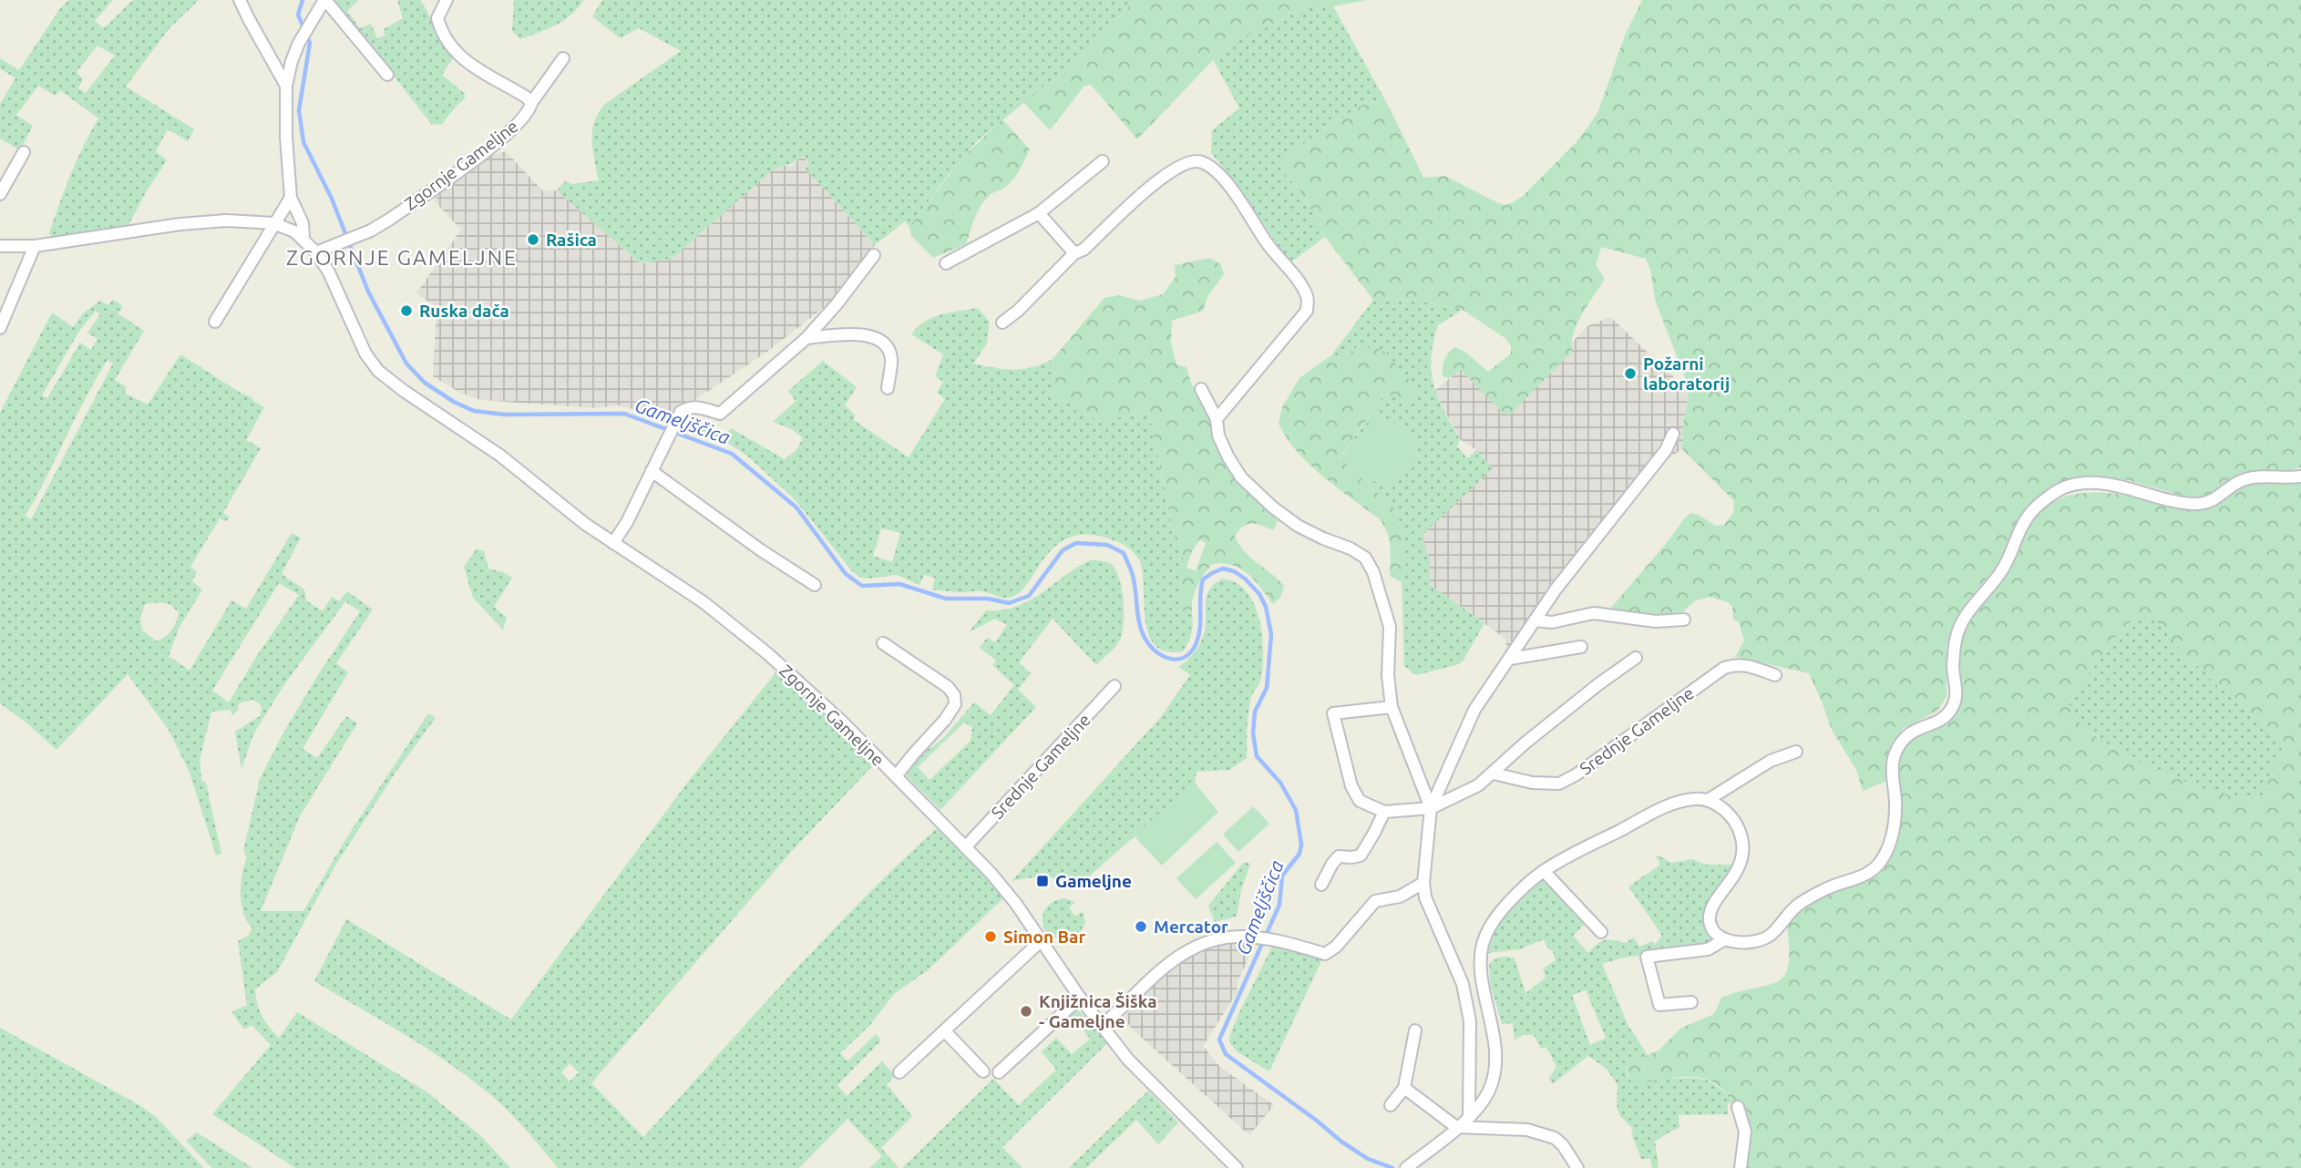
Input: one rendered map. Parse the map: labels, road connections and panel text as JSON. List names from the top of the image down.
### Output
{
  "streets": {
    "street": ["Zgornje Gameljne", "Srednje Gameljne"]
  },
  "districts": ["ZGORNJE GAMELJNE"],
  "water": ["Gameljščica"],
  "places": {
    "other": [
      "Rašica",
      "Ruska dača",
      "Požarni laboratorij",
      "Mercator",
      "Simon Bar",
      "Knjižnica Šiška - Gameljne"
    ],
    "transit": ["Gameljne"]
  }
}
